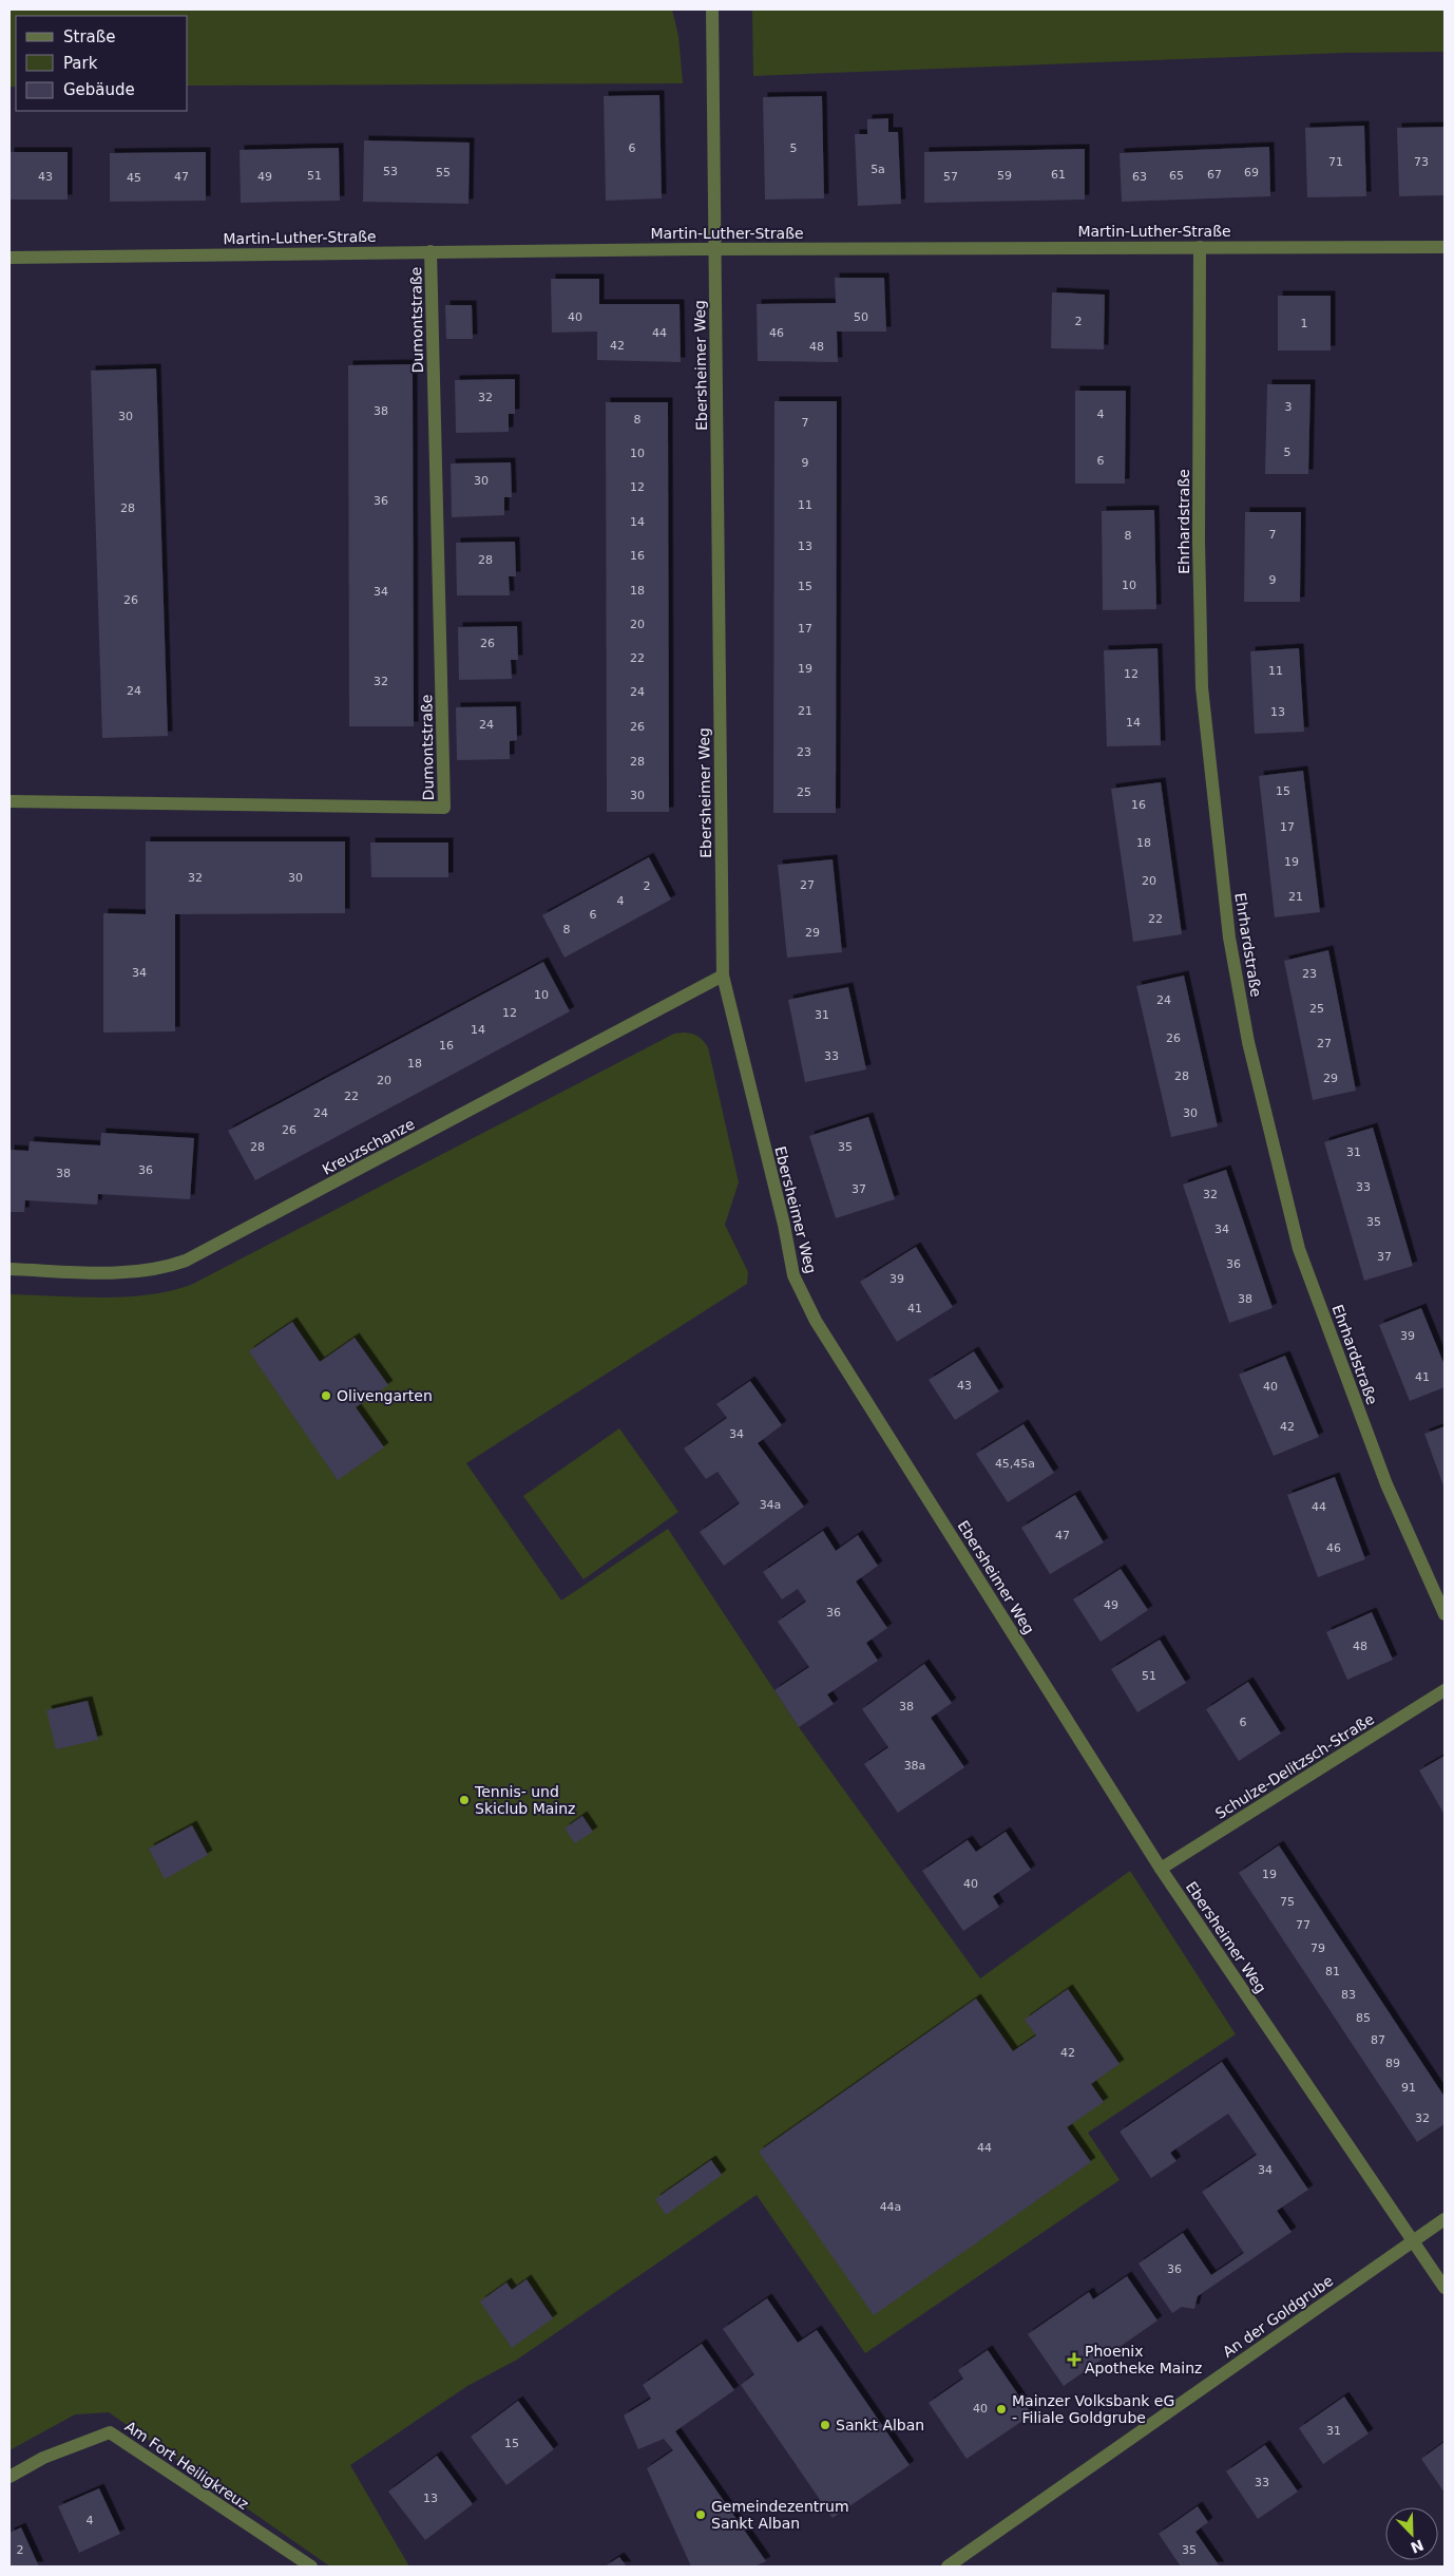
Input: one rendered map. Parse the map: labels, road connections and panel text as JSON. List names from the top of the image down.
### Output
{
  "streets": {
    "street": [
      "Martin-Luther-Straße",
      "Dumontstraße",
      "Ebersheimer Weg",
      "Ehrhardstraße",
      "Kreuzschanze",
      "Schulze-Delitzsch-Straße",
      "An der Goldgrube",
      "Am Fort Heiligkreuz"
    ]
  },
  "crossings": [
    ["Martin-Luther-Straße", "Dumontstraße"],
    ["Martin-Luther-Straße", "Ebersheimer Weg"],
    ["Martin-Luther-Straße", "Ehrhardstraße"],
    ["Ebersheimer Weg", "Kreuzschanze"],
    ["Ebersheimer Weg", "Schulze-Delitzsch-Straße"],
    ["Ebersheimer Weg", "An der Goldgrube"]
  ],
  "places": {
    "other": [
      "Olivengarten",
      "Tennis- und Skiclub Mainz",
      "Mainzer Volksbank eG - Filiale Goldgrube",
      "Sankt Alban",
      "Gemeindezentrum Sankt Alban"
    ],
    "health": ["Phoenix Apotheke Mainz"]
  },
  "house_numbers": [
    "6",
    "5",
    "71",
    "73",
    "5a",
    "53",
    "55",
    "69",
    "61",
    "67",
    "51",
    "59",
    "65",
    "43",
    "47",
    "49",
    "57",
    "63",
    "45",
    "40",
    "50",
    "2",
    "1",
    "44",
    "46",
    "42",
    "48",
    "32",
    "3",
    "38",
    "4",
    "30",
    "8",
    "7",
    "5",
    "10",
    "6",
    "9",
    "30",
    "12",
    "36",
    "11",
    "28",
    "14",
    "7",
    "8",
    "13",
    "16",
    "28",
    "9",
    "10",
    "15",
    "18",
    "34",
    "26",
    "20",
    "17",
    "26",
    "22",
    "19",
    "11",
    "12",
    "32",
    "24",
    "24",
    "21",
    "13",
    "14",
    "24",
    "26",
    "23",
    "28",
    "15",
    "25",
    "30",
    "16",
    "17",
    "18",
    "19",
    "32",
    "30",
    "20",
    "27",
    "2",
    "21",
    "4",
    "6",
    "22",
    "8",
    "29",
    "34",
    "23",
    "10",
    "24",
    "25",
    "12",
    "31",
    "14",
    "26",
    "27",
    "16",
    "33",
    "18",
    "28",
    "29",
    "20",
    "22",
    "24",
    "30",
    "26",
    "28",
    "35",
    "31",
    "36",
    "38",
    "33",
    "37",
    "32",
    "35",
    "34",
    "37",
    "36",
    "39",
    "38",
    "41",
    "39",
    "41",
    "43",
    "40",
    "42",
    "34",
    "45,45a",
    "34a",
    "44",
    "47",
    "46",
    "49",
    "36",
    "48",
    "51",
    "38",
    "6",
    "38a",
    "19",
    "40",
    "75",
    "77",
    "79",
    "81",
    "83",
    "85",
    "87",
    "42",
    "89",
    "91",
    "32",
    "44",
    "34",
    "44a",
    "36",
    "40",
    "31",
    "15",
    "33",
    "13",
    "4",
    "2",
    "35"
  ],
  "legend": ["Straße", "Park", "Gebäude"],
  "north": "bottom right"
}
